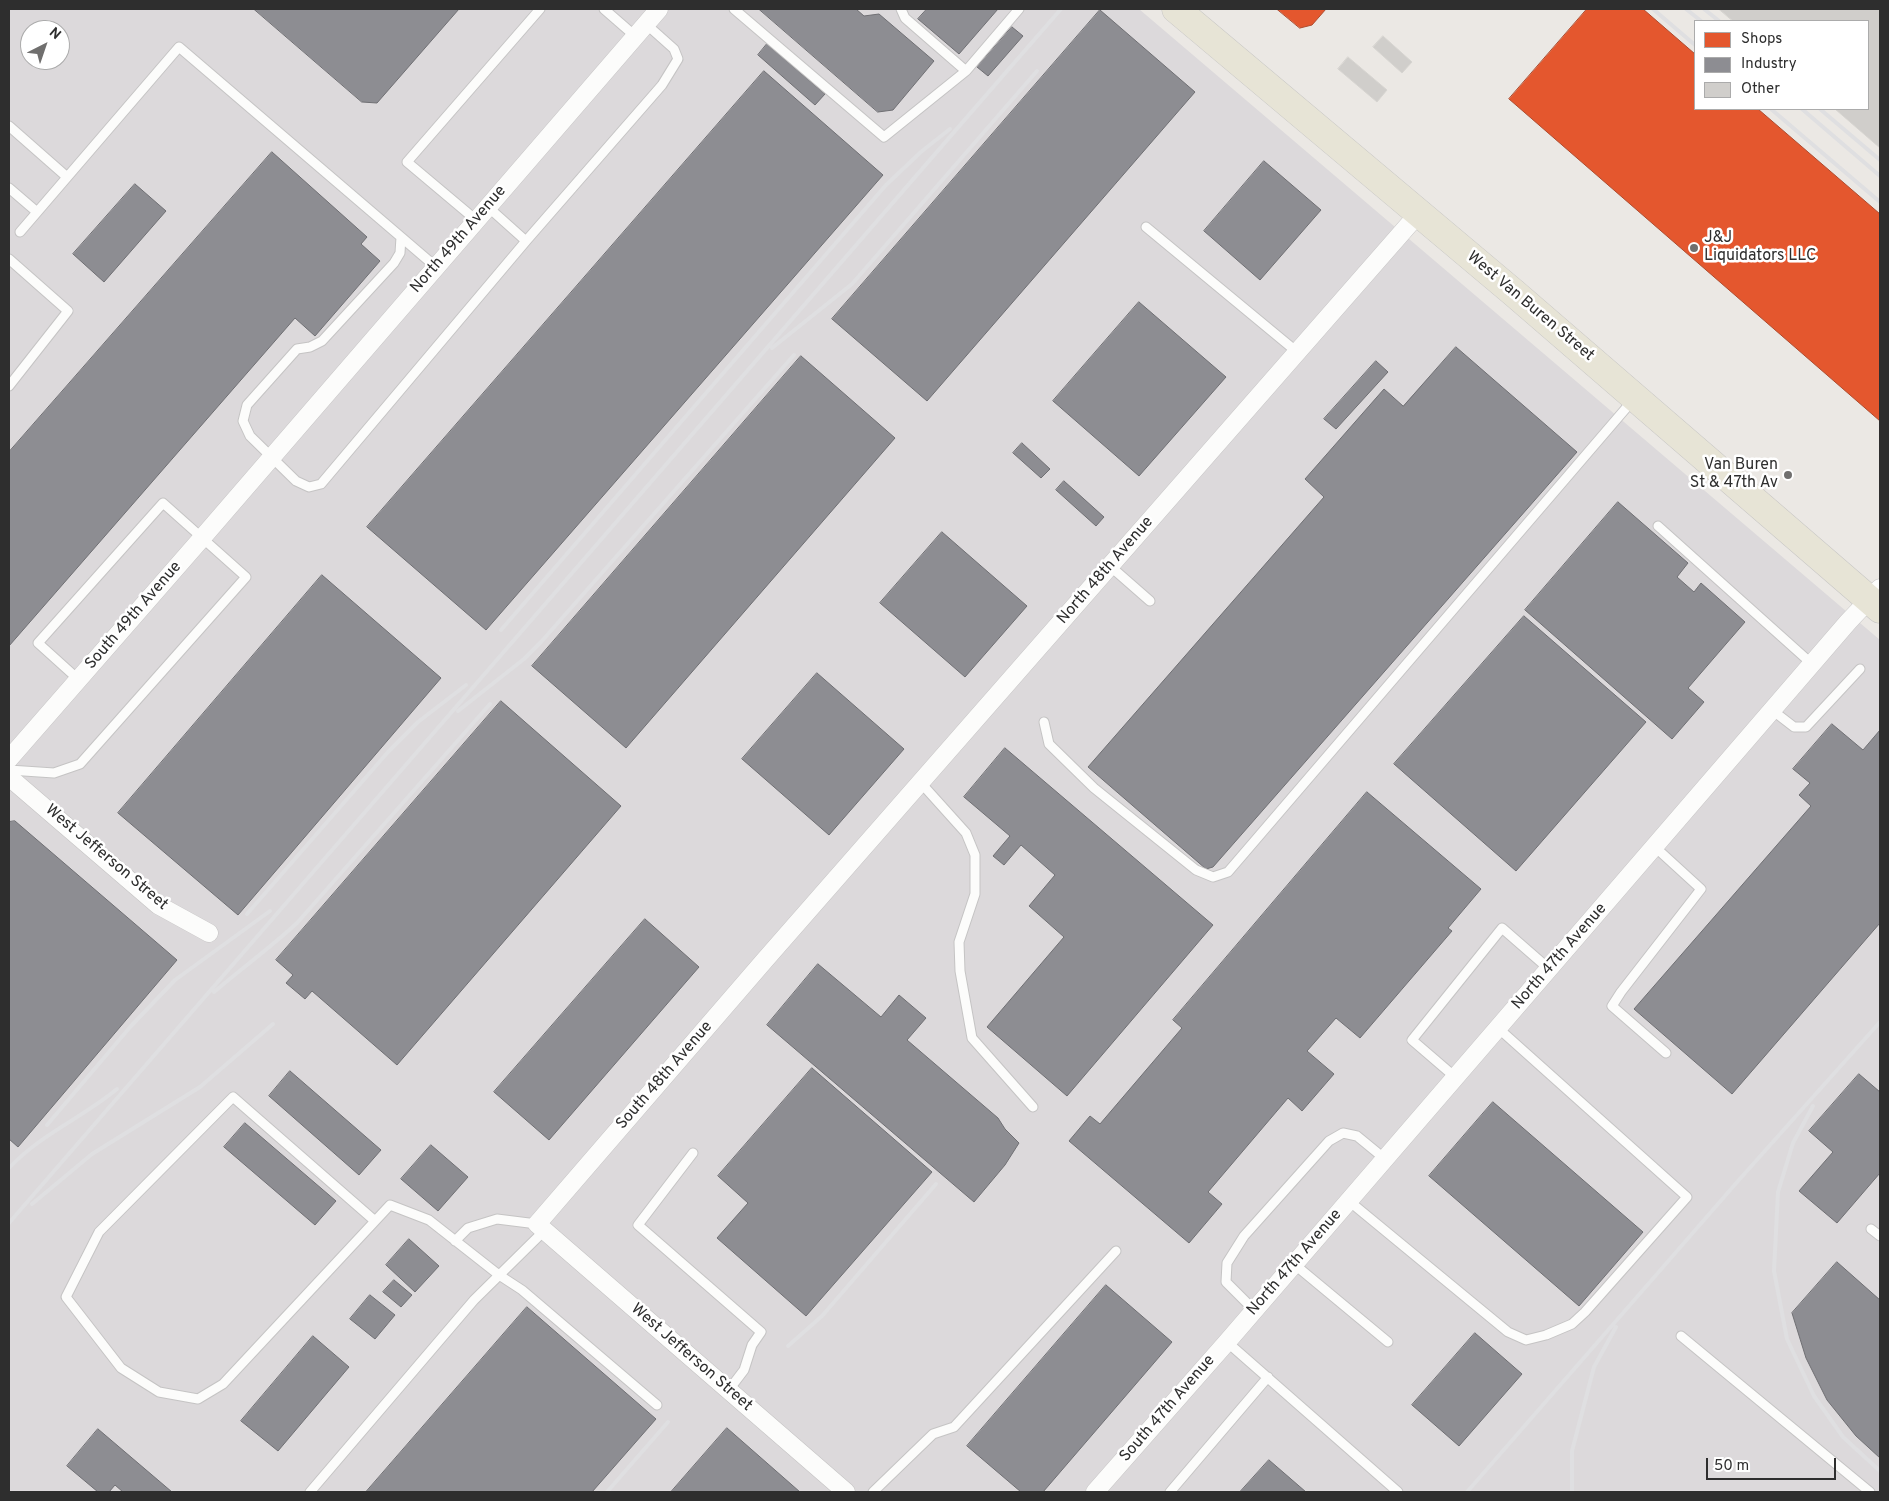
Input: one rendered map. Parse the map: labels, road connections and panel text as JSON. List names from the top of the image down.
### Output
{
  "streets": {
    "main road": ["West Van Buren Street"],
    "street": [
      "North 49th Avenue",
      "North 48th Avenue",
      "South 49th Avenue",
      "West Jefferson Street",
      "North 47th Avenue",
      "South 48th Avenue",
      "South 47th Avenue"
    ]
  },
  "crossings": [
    ["North 49th Avenue", "South 49th Avenue"],
    ["West Van Buren Street", "North 48th Avenue"],
    ["West Van Buren Street", "North 47th Avenue"],
    ["North 48th Avenue", "South 48th Avenue"],
    ["West Jefferson Street", "South 48th Avenue"],
    ["North 47th Avenue", "South 47th Avenue"]
  ],
  "places": ["J&J Liquidators LLC", "Van Buren St & 47th Av"],
  "legend": ["Shops", "Industry", "Other"],
  "scale_bar": "50 m",
  "north": "top right"
}
